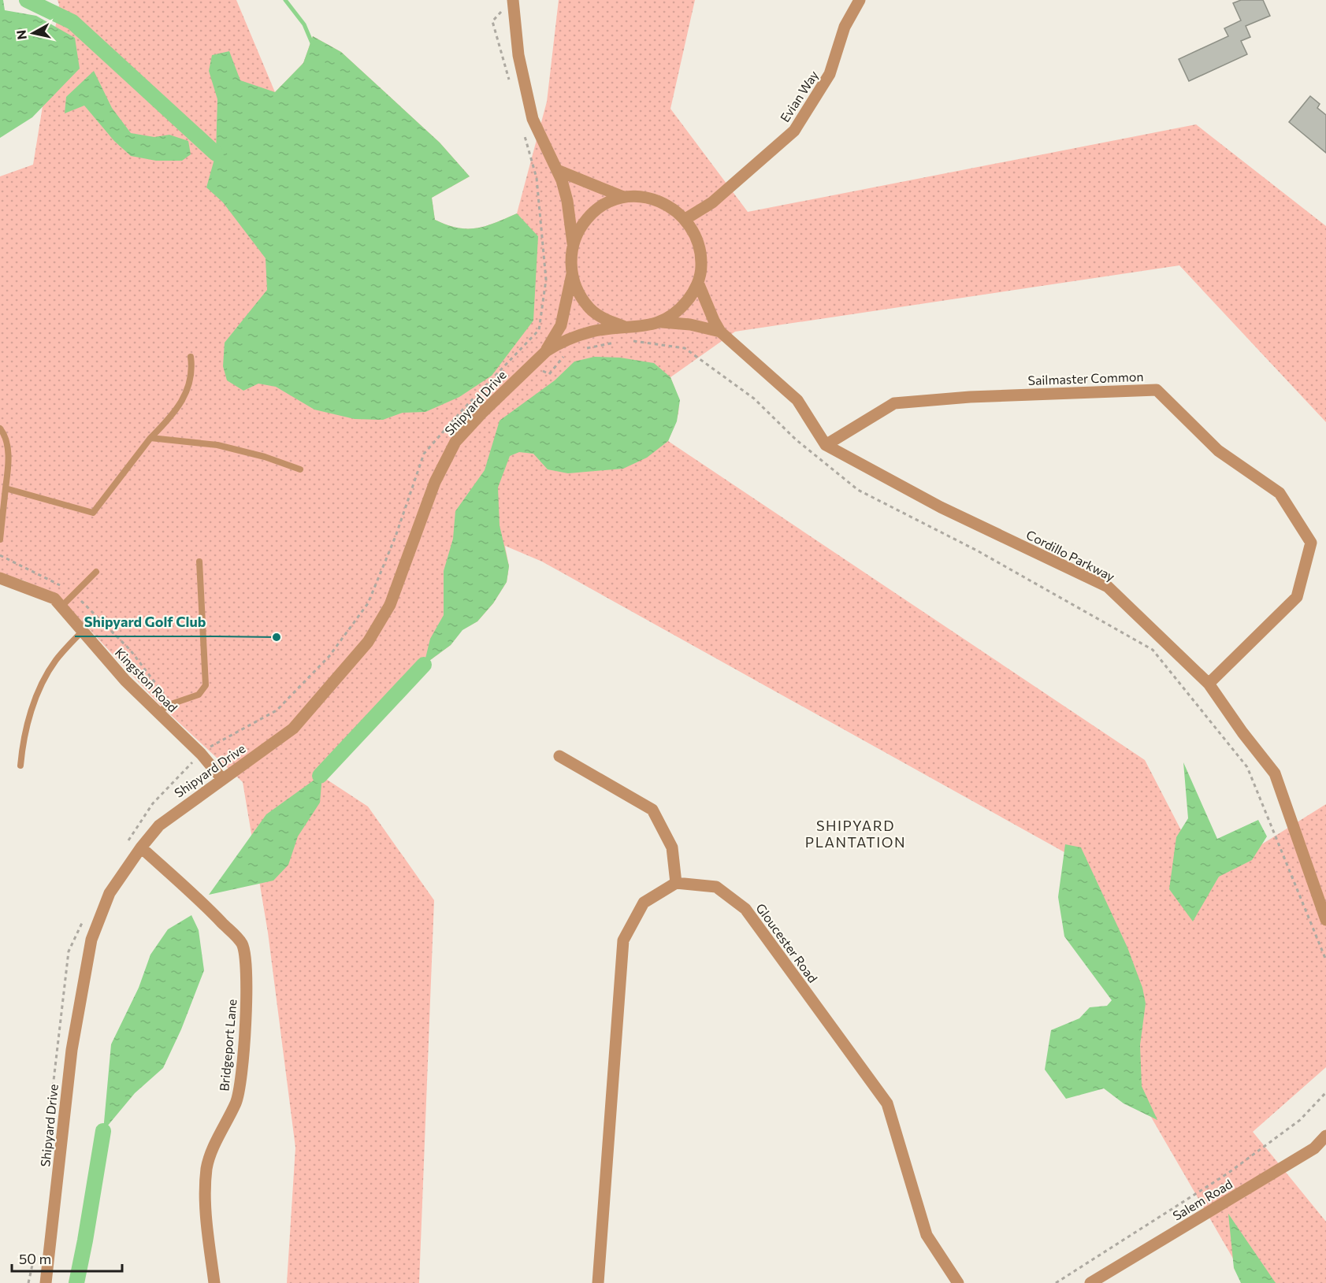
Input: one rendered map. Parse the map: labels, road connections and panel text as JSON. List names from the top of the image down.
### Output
{
  "streets": {
    "street": [
      "Evian Way",
      "Sailmaster Common",
      "Shipyard Drive",
      "Cordillo Parkway",
      "Kingston Road",
      "Gloucester Road",
      "Bridgeport Lane",
      "Salem Road"
    ]
  },
  "crossings": [
    ["Evian Way", "Shipyard Drive"],
    ["Evian Way", "Cordillo Parkway"],
    ["Sailmaster Common", "Cordillo Parkway"],
    ["Shipyard Drive", "Cordillo Parkway"],
    ["Shipyard Drive", "Kingston Road"],
    ["Shipyard Drive", "Bridgeport Lane"]
  ],
  "districts": ["SHIPYARD PLANTATION"],
  "places": ["Shipyard Golf Club"],
  "scale_bar": "50 m",
  "north": "left"
}
